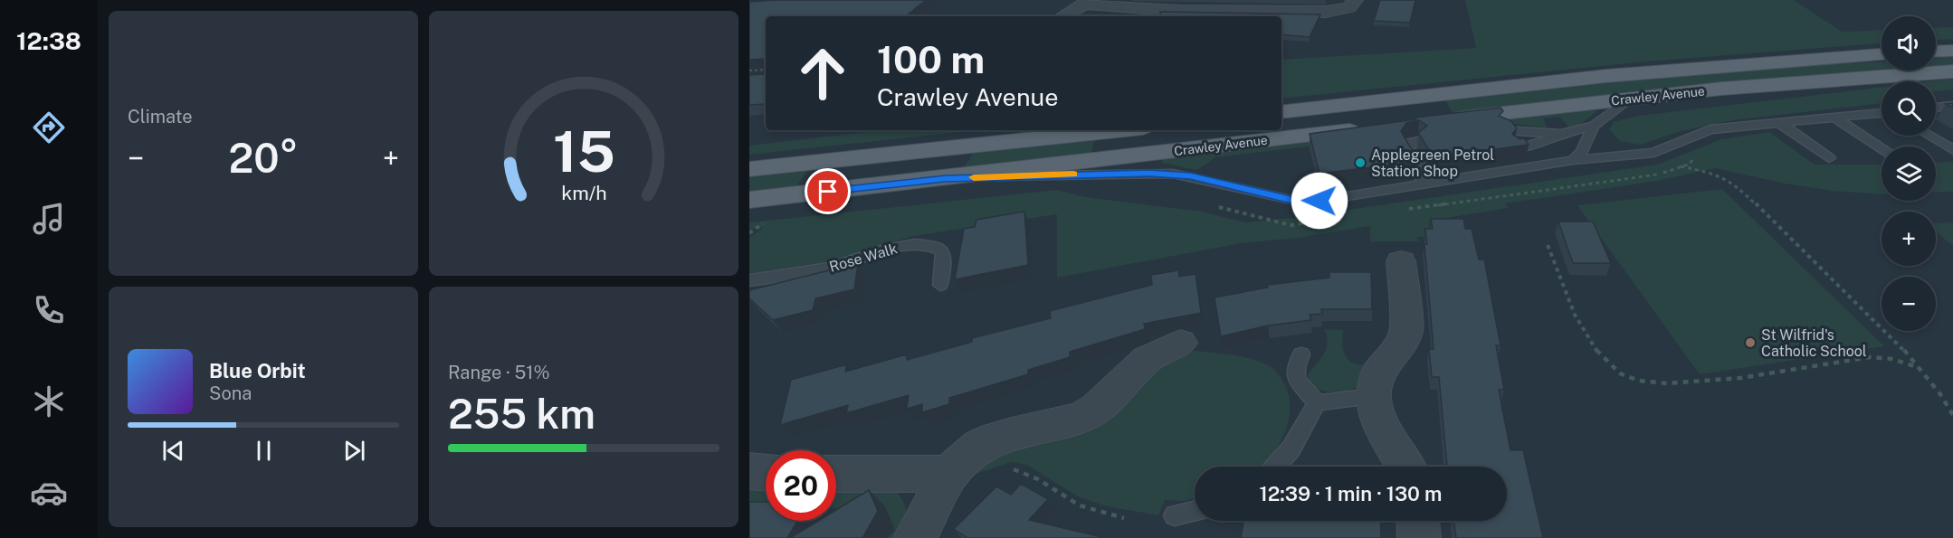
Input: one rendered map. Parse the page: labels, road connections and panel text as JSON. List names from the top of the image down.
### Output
{
  "streets": {
    "main road": ["Crawley Avenue"],
    "lane": ["Rose Walk"]
  },
  "places": ["Applegreen Petrol Station Shop", "St Wilfrid's Catholic School"],
  "page": {
    "tabs": "12:38",
    "tile": [
      "Climate",
      ["Range · 51%", "255 km"]
    ],
    "map_buttons": ["+", "−"],
    "turn": ["100 m", "Crawley Avenue"],
    "heat": ["−", "20°", "+"],
    "song": ["Blue Orbit", "Sona"],
    "limit": "20",
    "trip": "12:39 · 1 min · 130 m",
    "gauge": ["15", "km/h"]
  }
}
